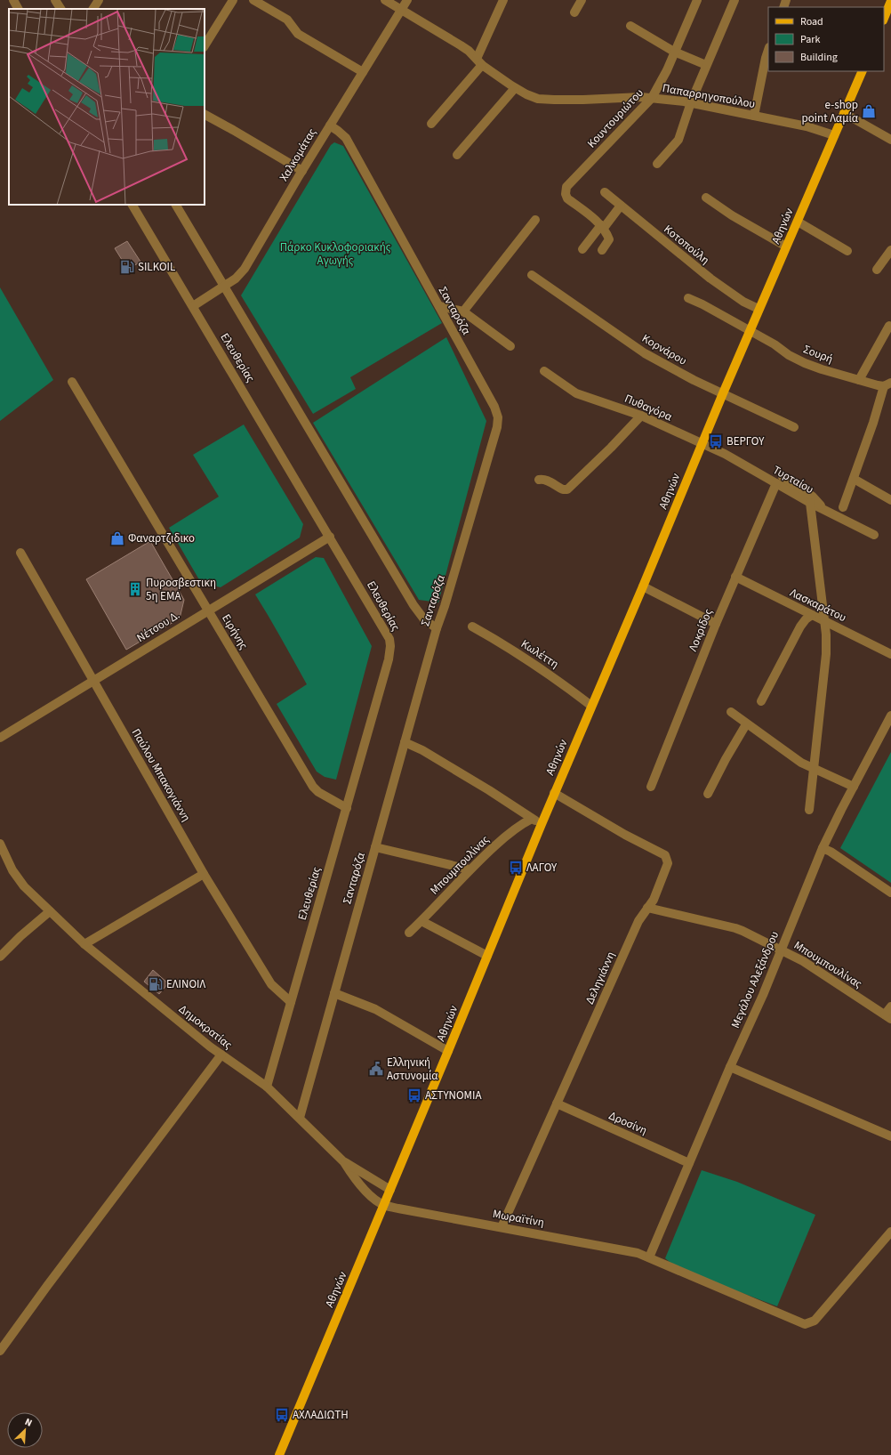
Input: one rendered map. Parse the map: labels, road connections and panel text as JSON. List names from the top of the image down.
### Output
{
  "streets": {
    "main road": ["Αθηνών"],
    "street": [
      "Παπαρρηγοπούλου",
      "Κουντουριώτου",
      "Χαλκομάτας",
      "Κοτοπούλη",
      "Σανταρόζα",
      "Κορνάρου",
      "Σουρή",
      "Ελευθερίας",
      "Πυθαγόρα",
      "Τυρταίου",
      "Λασκαράτου",
      "Νέτσου Δ.",
      "Λοκρίδος",
      "Ειρήνης",
      "Κωλέττη",
      "Παύλου Μπακογιάννη",
      "Μπουμπουλίνας",
      "Δεληγιάννη",
      "Μεγάλου Αλεξάνδρου",
      "Δημοκρατίας",
      "Δροσίνη",
      "Μωραϊτίνη"
    ]
  },
  "crossings": [
    ["Παπαρρηγοπούλου", "Κουντουριώτου"],
    ["Παπαρρηγοπούλου", "Χαλκομάτας"],
    ["Παπαρρηγοπούλου", "Αθηνών"],
    ["Χαλκομάτας", "Σανταρόζα"],
    ["Χαλκομάτας", "Ελευθερίας"],
    ["Αθηνών", "Κοτοπούλη"],
    ["Αθηνών", "Κορνάρου"],
    ["Αθηνών", "Σουρή"],
    ["Αθηνών", "Πυθαγόρα"],
    ["Αθηνών", "Τυρταίου"],
    ["Αθηνών", "Κωλέττη"],
    ["Αθηνών", "Δεληγιάννη"],
    ["Αθηνών", "Δημοκρατίας"],
    ["Αθηνών", "Μωραϊτίνη"],
    ["Σανταρόζα", "Δημοκρατίας"],
    ["Ελευθερίας", "Νέτσου Δ."],
    ["Ελευθερίας", "Ειρήνης"],
    ["Ελευθερίας", "Παύλου Μπακογιάννη"],
    ["Ελευθερίας", "Δημοκρατίας"],
    ["Πυθαγόρα", "Τυρταίου"],
    ["Τυρταίου", "Λοκρίδος"],
    ["Λασκαράτου", "Λοκρίδος"],
    ["Νέτσου Δ.", "Ειρήνης"],
    ["Νέτσου Δ.", "Παύλου Μπακογιάννη"],
    ["Μπουμπουλίνας", "Δεληγιάννη"],
    ["Μπουμπουλίνας", "Μεγάλου Αλεξάνδρου"],
    ["Δεληγιάννη", "Δροσίνη"],
    ["Δεληγιάννη", "Μωραϊτίνη"],
    ["Μεγάλου Αλεξάνδρου", "Δροσίνη"],
    ["Μεγάλου Αλεξάνδρου", "Μωραϊτίνη"],
    ["Δημοκρατίας", "Μωραϊτίνη"]
  ],
  "parks": ["Πάρκο Κυκλοφοριακής Αγωγής"],
  "places": {
    "shop": ["e-shop point Λαμία", "Φαναρτζιδικο"],
    "fuel station": ["SILKOIL", "ΕΛΙΝΟΙΛ"],
    "bus stop": [
      "ΒΕΡΓΟΥ",
      "ΛΑΓΟΥ",
      "ΑΣΤΥΝΟΜΙΑ",
      "ΑΧΛΑΔΙΩΤΗ"
    ],
    "building": ["Πυροσβεστικη 5η ΕΜΑ"],
    "public building": ["Ελληνική Αστυνομία"]
  },
  "legend": ["Road", "Park", "Building"],
  "north": "top right"
}
